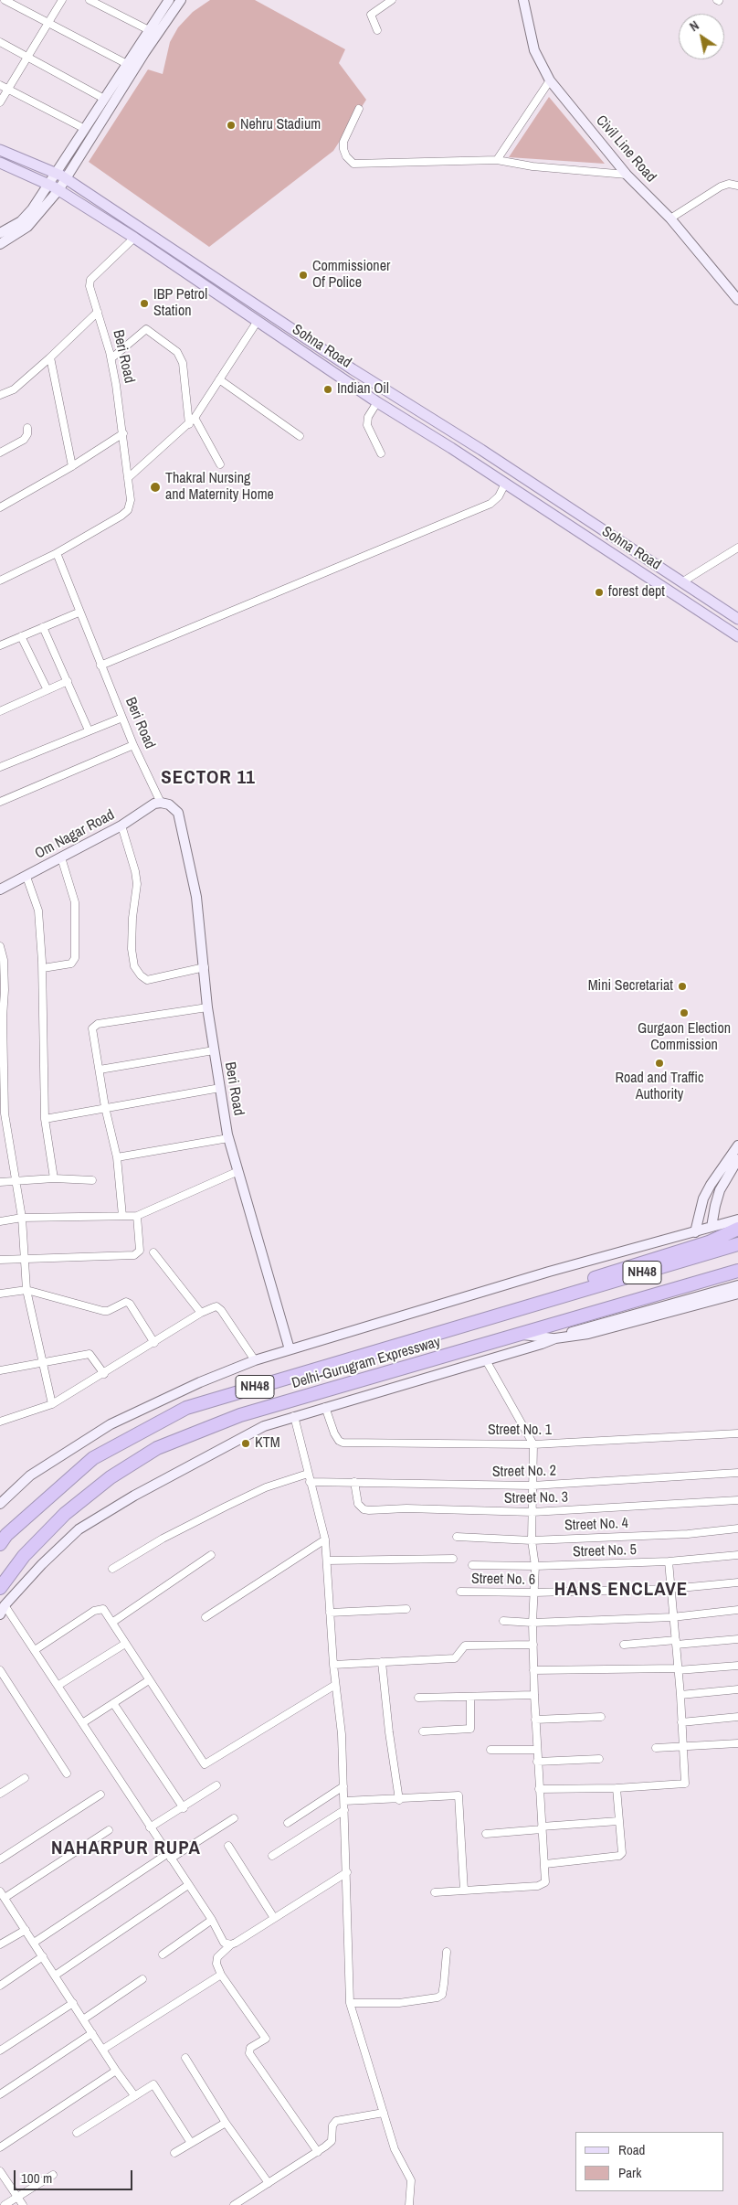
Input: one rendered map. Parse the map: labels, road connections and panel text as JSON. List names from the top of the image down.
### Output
{
  "streets": {
    "highway": ["NH48", "Delhi-Gurugram Expressway"],
    "main road": [
      "Civil Line Road",
      "Sohna Road",
      "Beri Road",
      "Om Nagar Road"
    ],
    "street": [
      "Street No. 1",
      "Street No. 2",
      "Street No. 3",
      "Street No. 4",
      "Street No. 5",
      "Street No. 6"
    ]
  },
  "crossings": [
    ["Sohna Road", "Beri Road"],
    ["Beri Road", "Om Nagar Road"],
    ["Street No. 2", "Street No. 3"]
  ],
  "districts": ["SECTOR 11", "HANS ENCLAVE", "NAHARPUR RUPA"],
  "places": [
    "Nehru Stadium",
    "Commissioner Of Police",
    "IBP Petrol Station",
    "Indian Oil",
    "Thakral Nursing and Maternity Home",
    "forest dept",
    "Mini Secretariat",
    "Gurgaon Election Commission",
    "Road and Traffic Authority",
    "KTM"
  ],
  "legend": ["Road", "Park"],
  "scale_bar": "100 m",
  "north": "top left"
}
